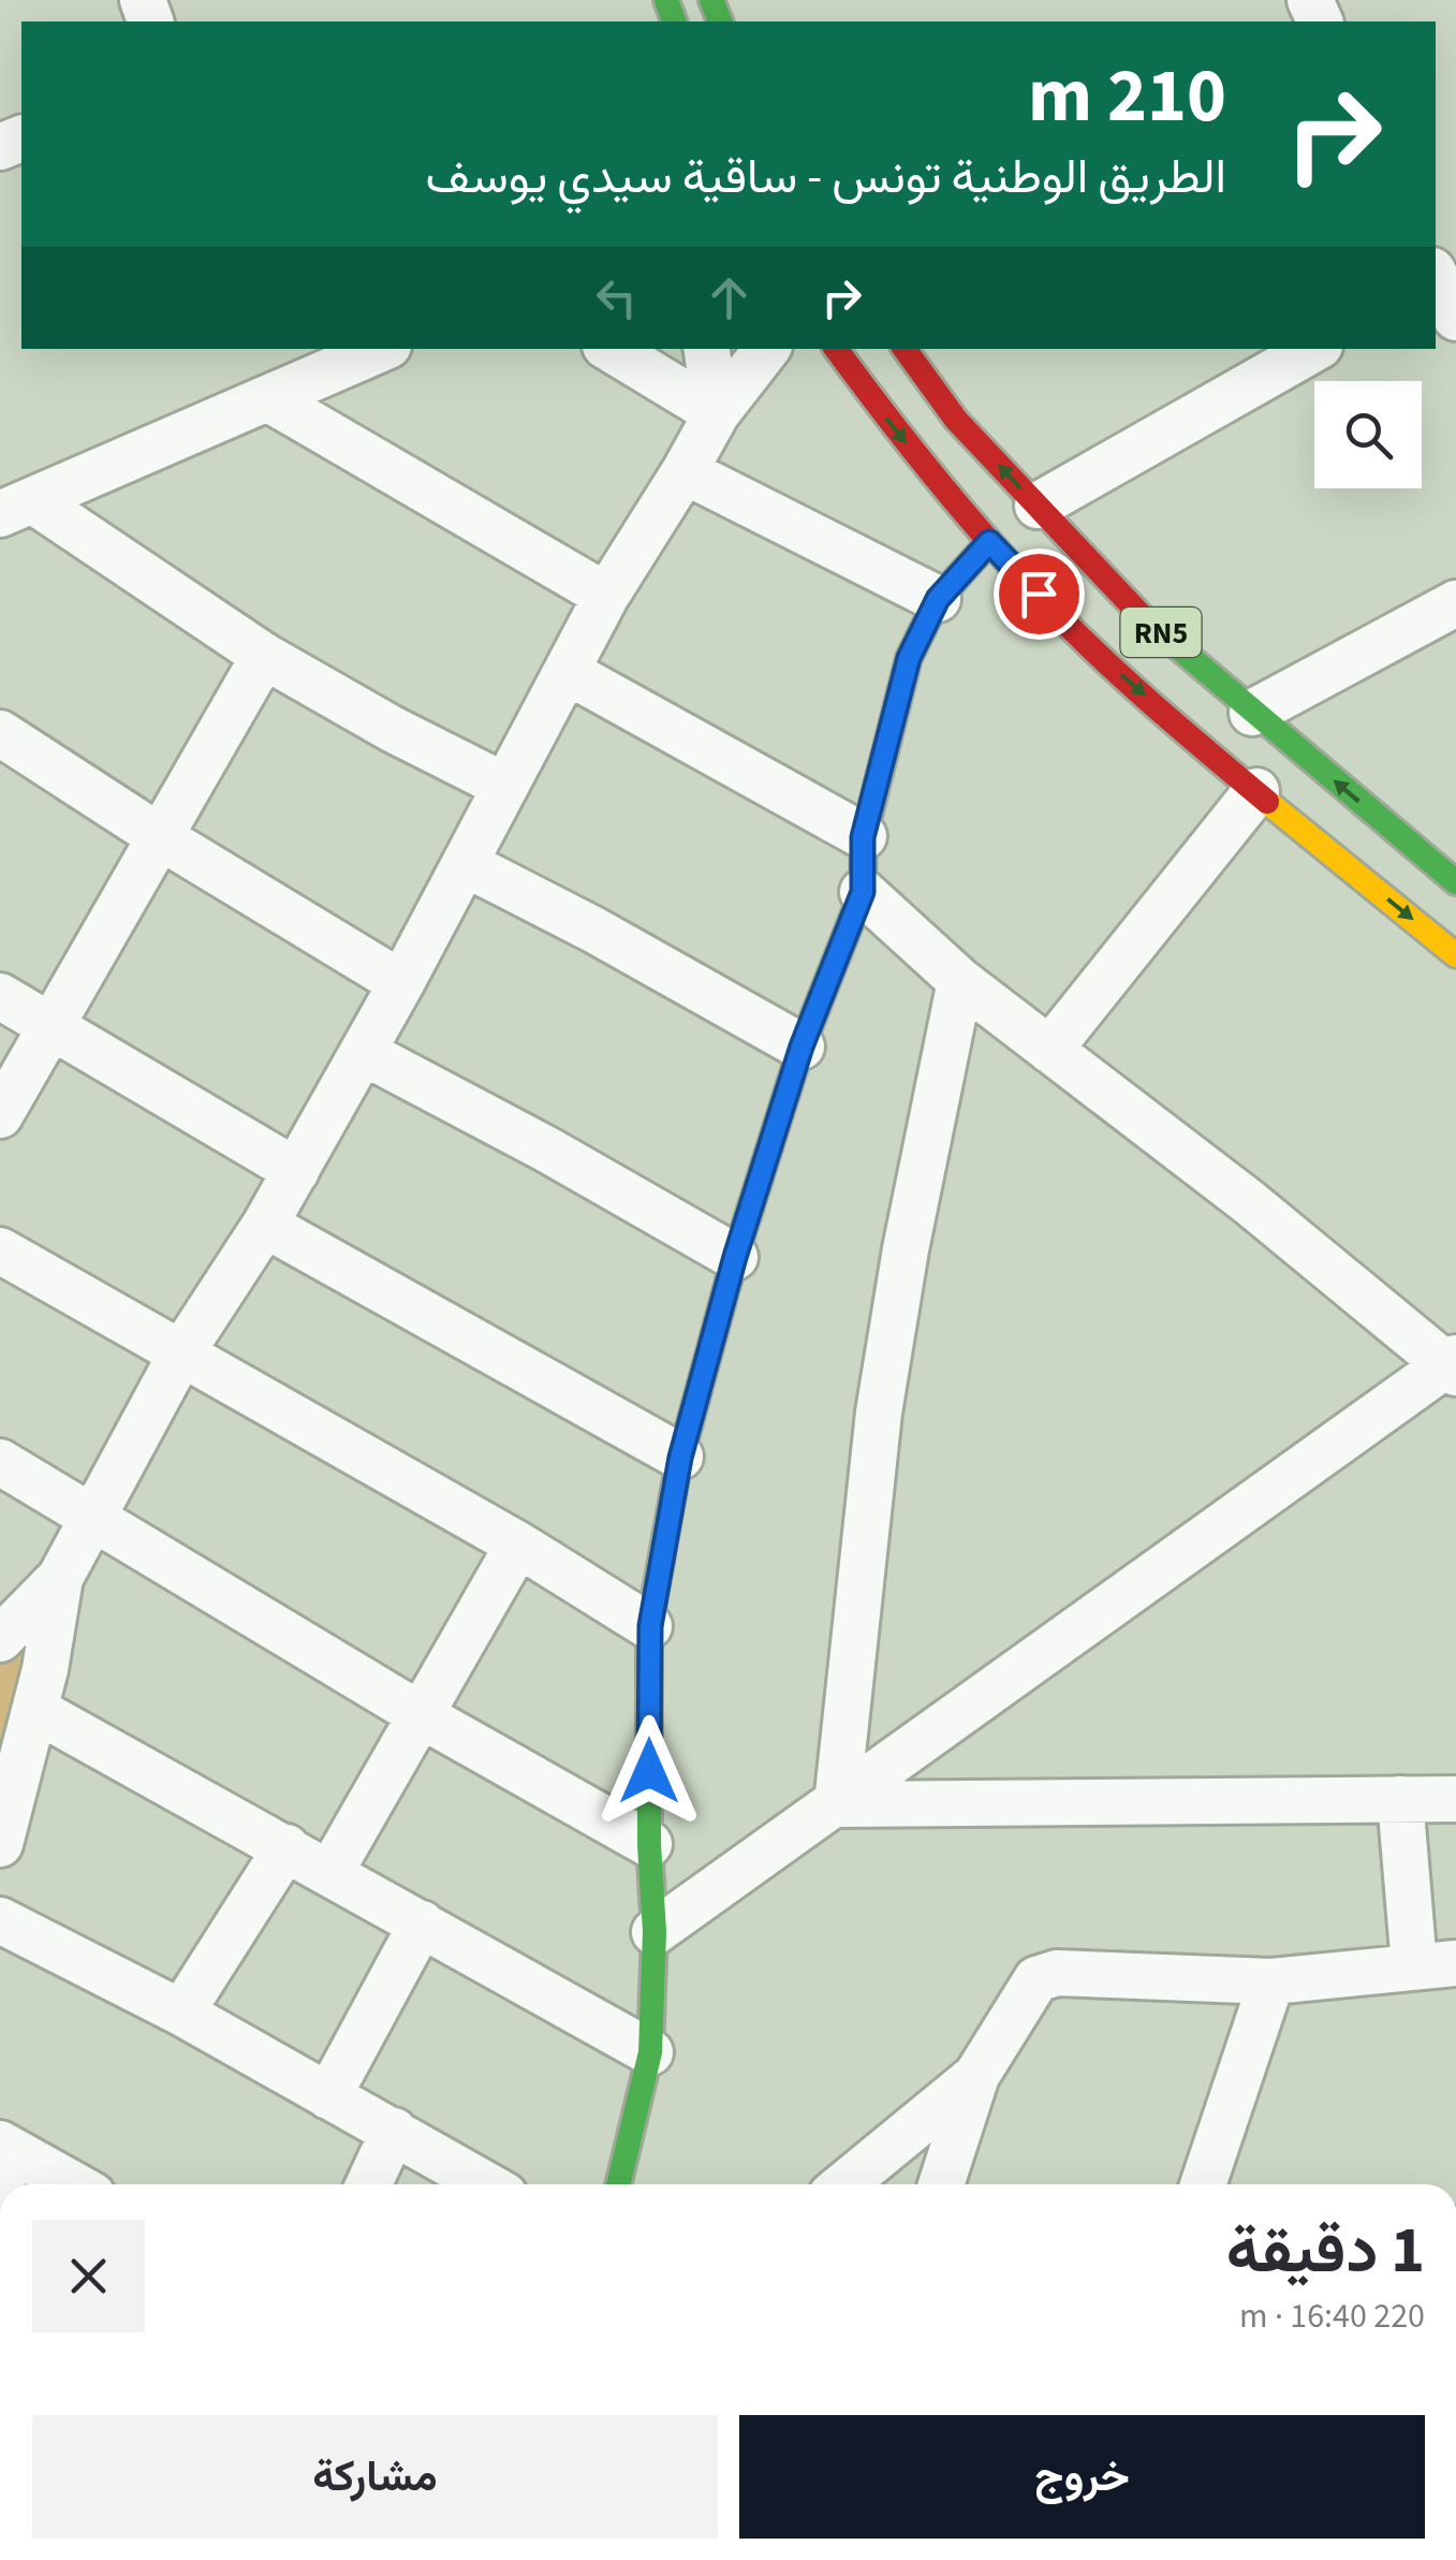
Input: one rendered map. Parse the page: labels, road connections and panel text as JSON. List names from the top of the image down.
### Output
{
  "streets": {
    "street": ["RN5"]
  },
  "page": {
    "turn": ["210 m", "الطريق الوطنية تونس - ساقية سيدي يوسف"],
    "heading": ["1 دقيقة", "220 m · 16:40"],
    "buttons": ["خروج", "مشاركة"]
  }
}
